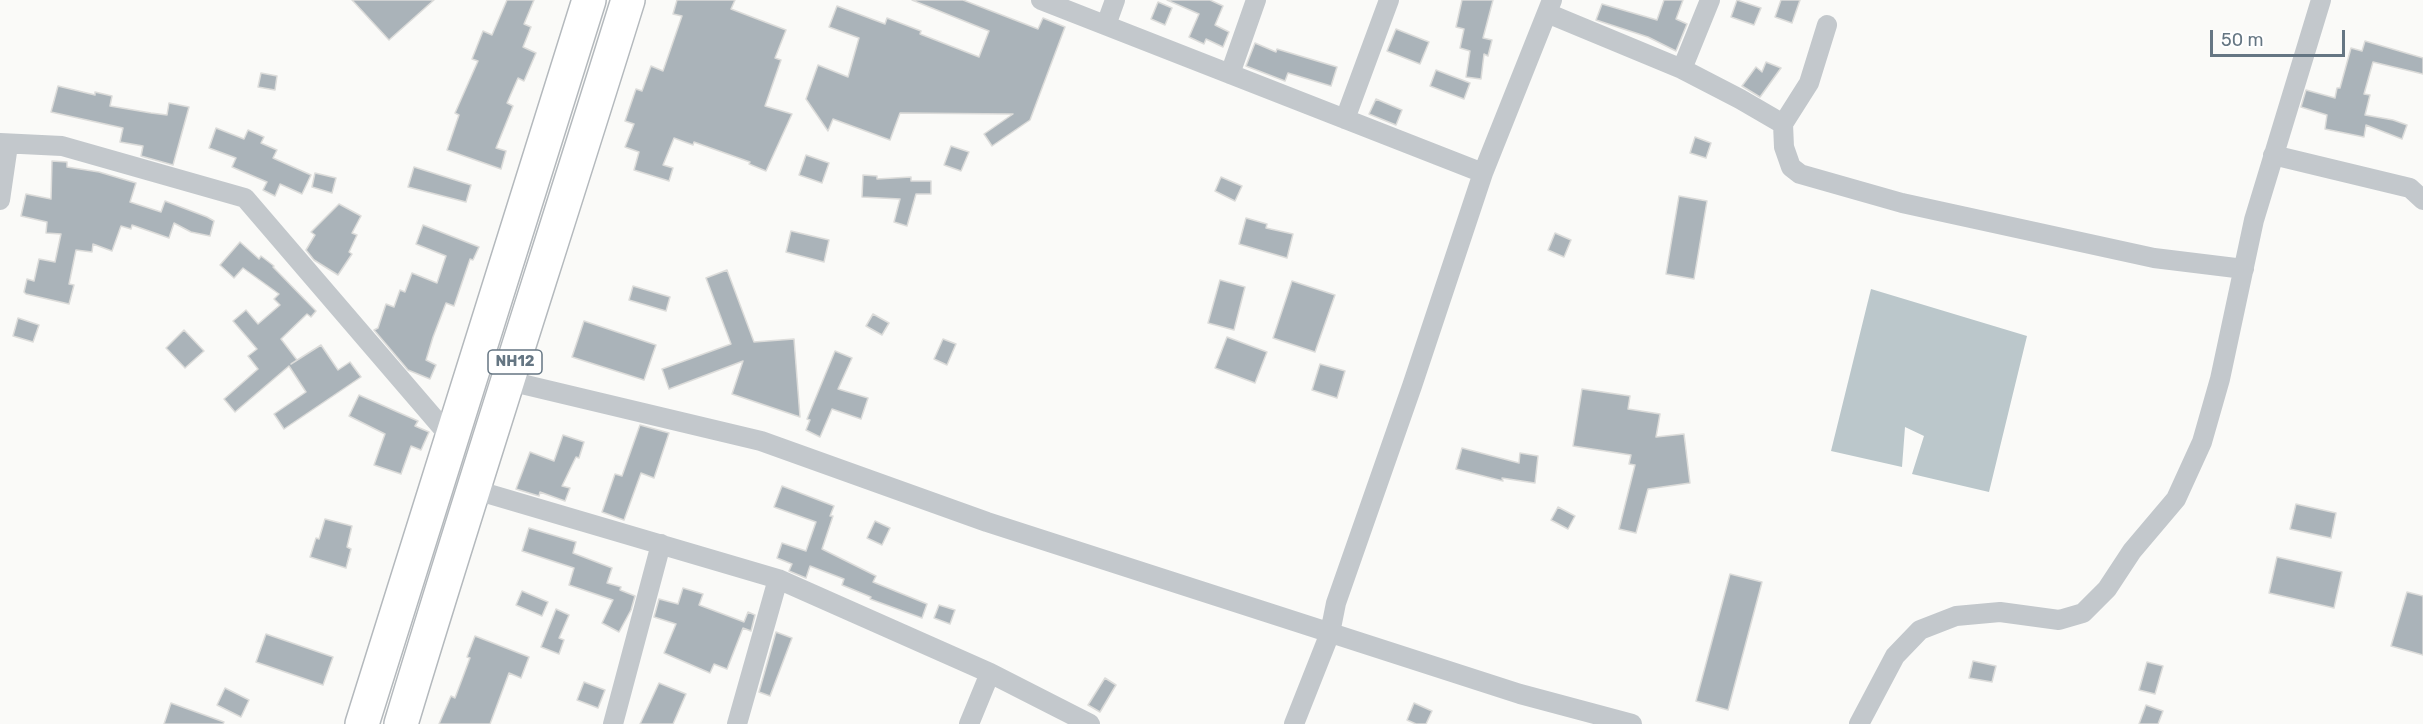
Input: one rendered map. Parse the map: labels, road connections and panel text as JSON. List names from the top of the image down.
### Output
{
  "streets": {
    "highway": ["NH12"]
  },
  "scale_bar": "50 m"
}
